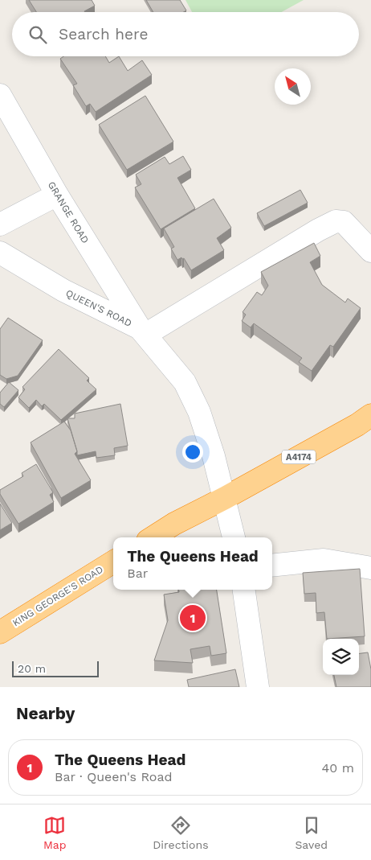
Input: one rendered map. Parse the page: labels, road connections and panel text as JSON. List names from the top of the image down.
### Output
{
  "streets": {
    "highway": ["A4174", "KING GEORGE'S ROAD"],
    "street": ["GRANGE ROAD", "QUEEN'S ROAD"]
  },
  "crossings": [
    ["GRANGE ROAD", "QUEEN'S ROAD"],
    ["QUEEN'S ROAD", "A4174"]
  ],
  "scale_bar": "20 m",
  "north": "top left",
  "page": {
    "search": "Search here",
    "popup": ["The Queens Head", "Bar"],
    "pins": "1",
    "scale": "20 m",
    "heading": "Nearby",
    "list": [
      {
        "mark": "1",
        "name": "The Queens Head",
        "note": "Bar · Queen's Road",
        "value": "40 m"
      }
    ],
    "nav": ["Map", "Directions", "Saved"]
  }
}
